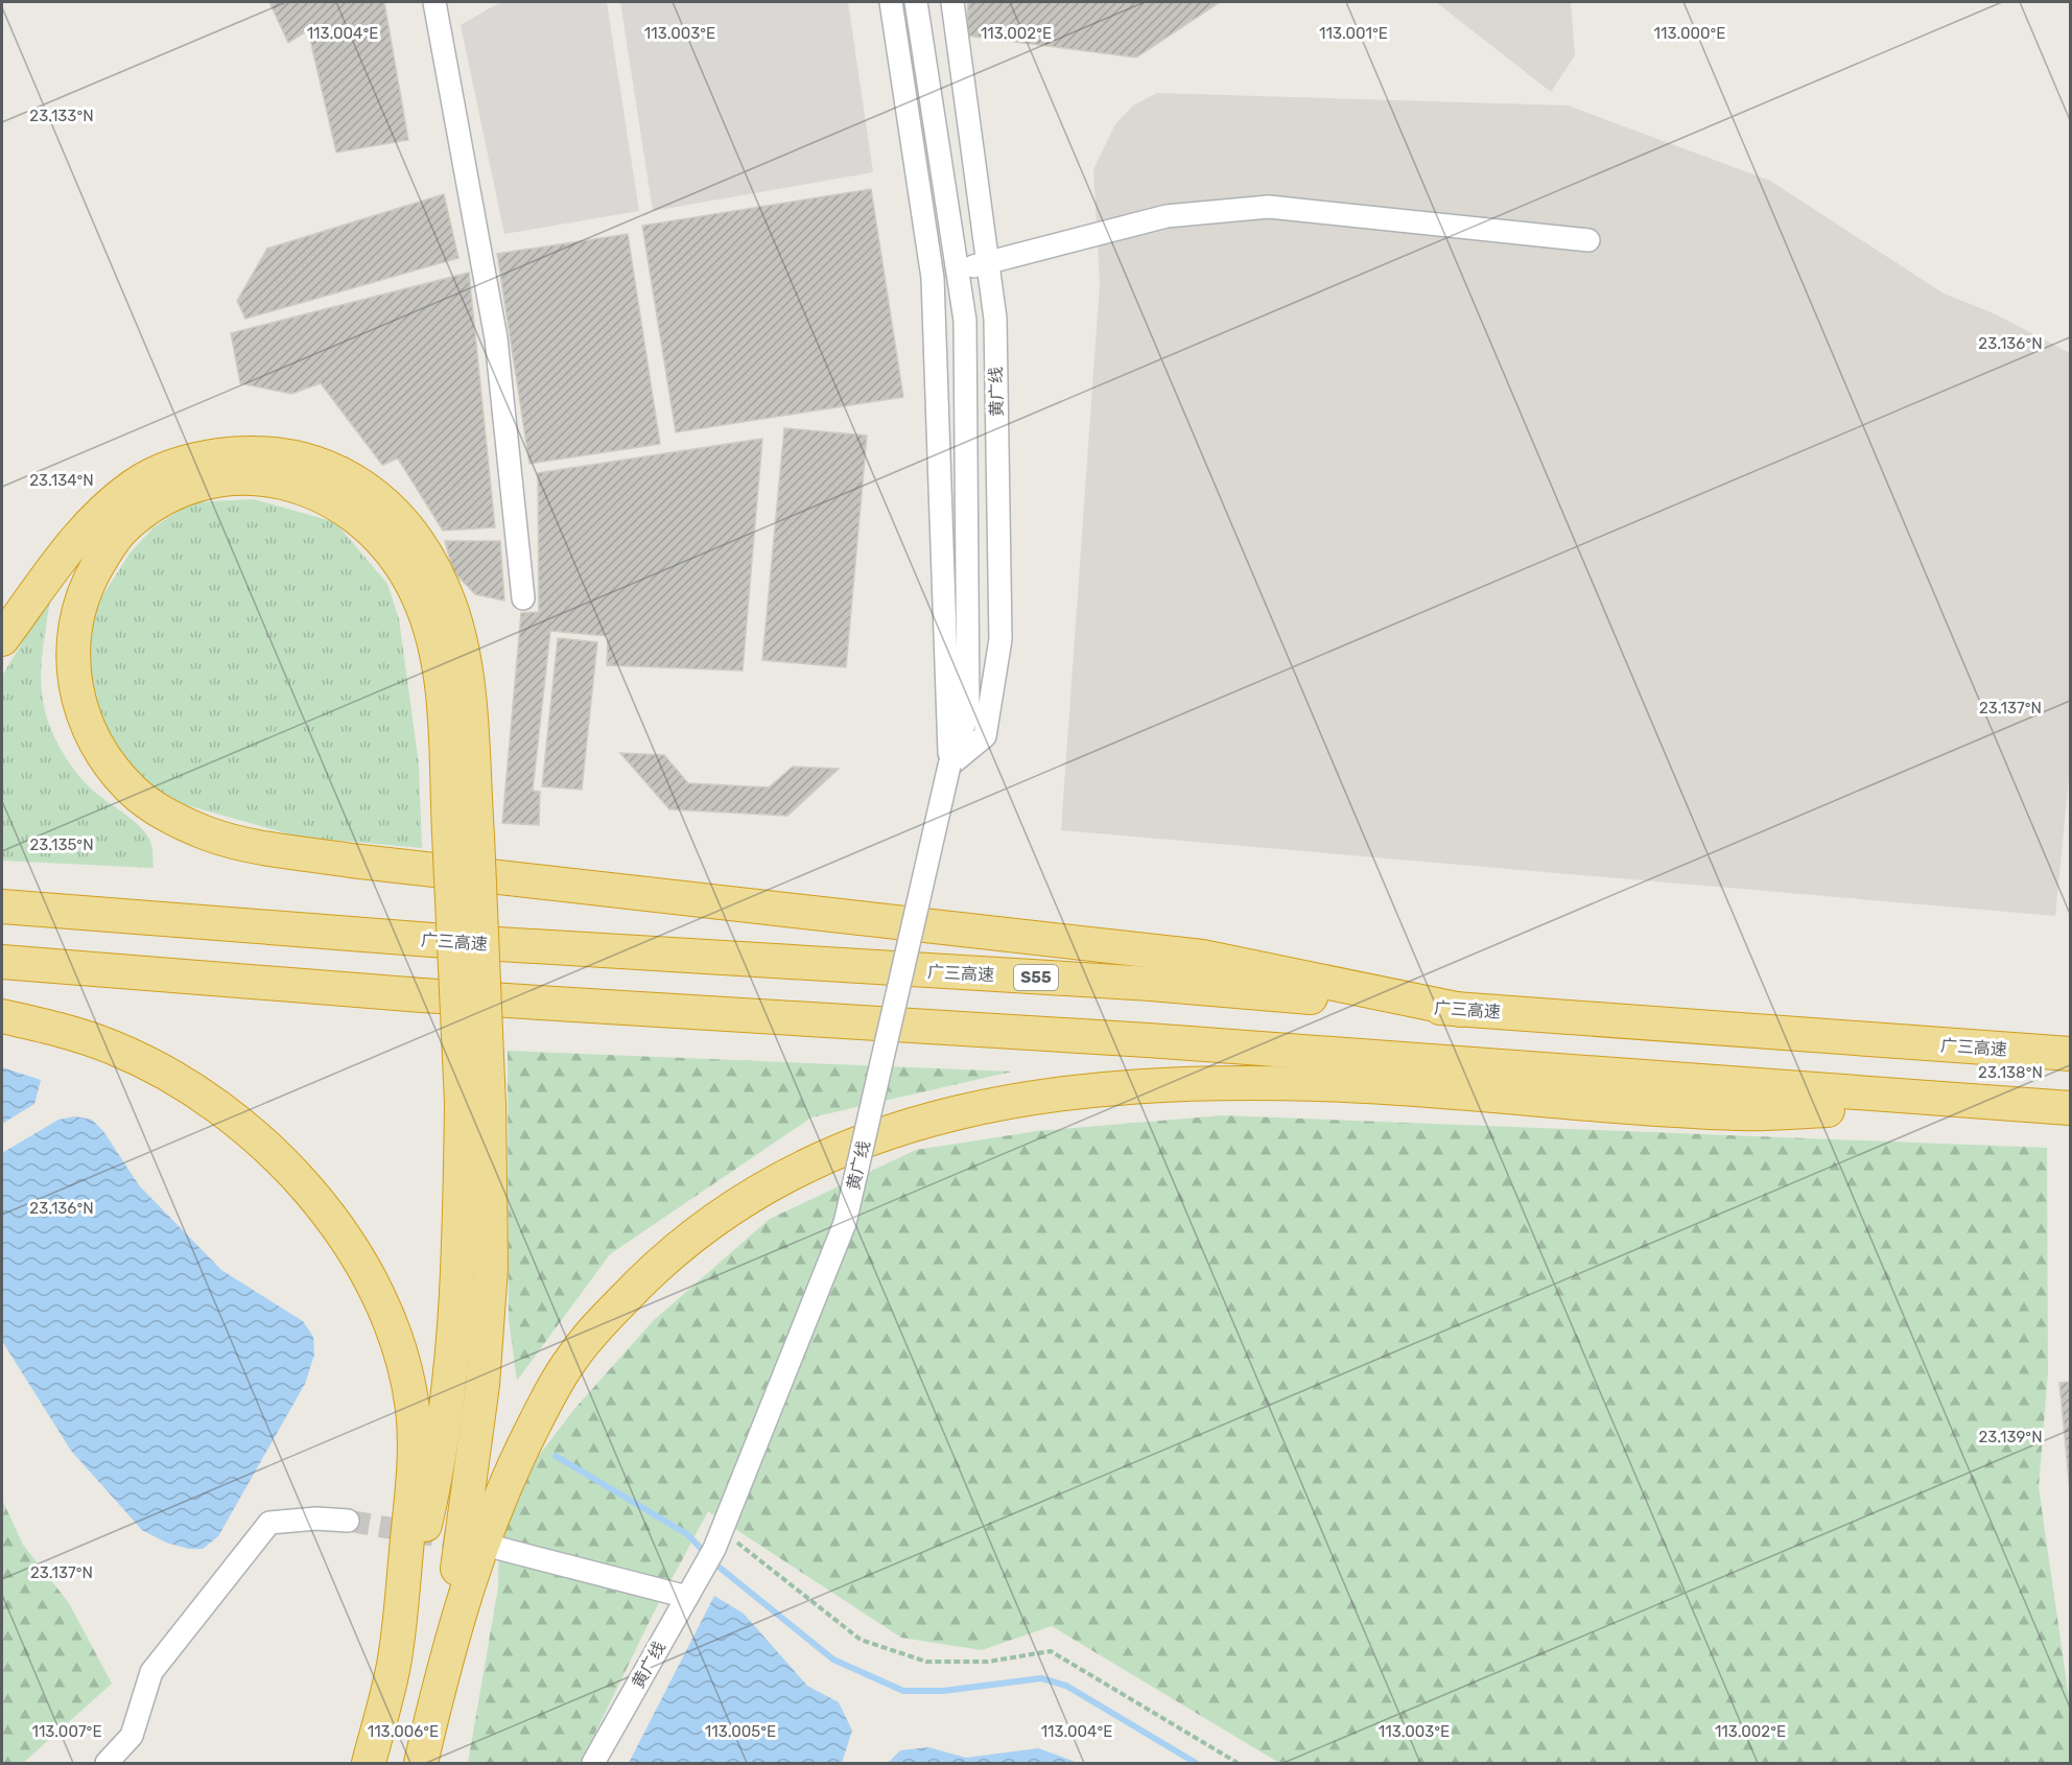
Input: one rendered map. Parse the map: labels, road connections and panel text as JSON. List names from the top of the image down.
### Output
{
  "streets": {
    "highway": ["广三高速", "S55"],
    "street": ["黄广线"]
  },
  "coordinates": [
    "113.004°E",
    "113.003°E",
    "113.002°E",
    "113.001°E",
    "113.000°E",
    "23.133°N",
    "23.136°N",
    "23.134°N",
    "23.137°N",
    "23.135°N",
    "23.138°N",
    "23.139°N",
    "113.007°E",
    "113.006°E",
    "113.005°E"
  ]
}
